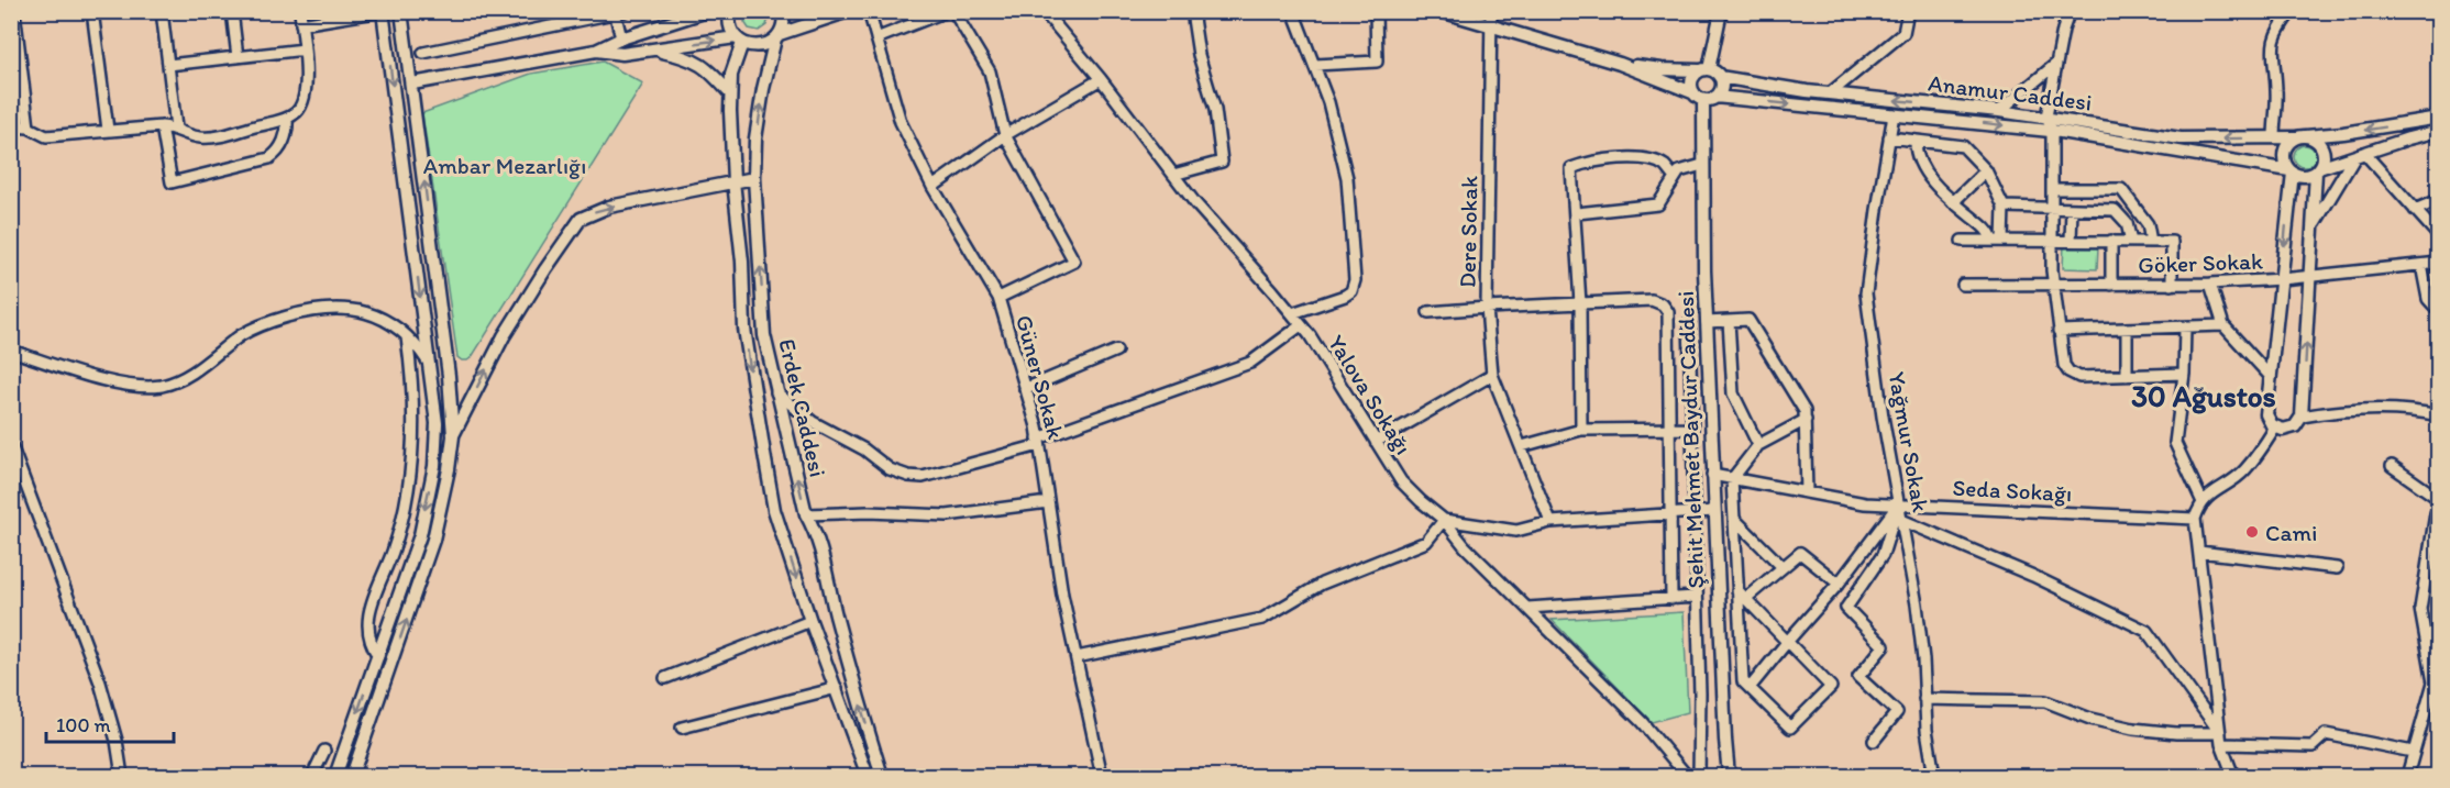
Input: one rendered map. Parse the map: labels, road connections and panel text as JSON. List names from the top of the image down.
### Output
{
  "streets": {
    "street": [
      "Anamur Caddesi",
      "Dere Sokak",
      "Göker Sokak",
      "Güner Sokak",
      "Yalova Sokağı",
      "Erdek Caddesi",
      "Şehit Mehmet Baydur Caddesi",
      "Yağmur Sokak",
      "Seda Sokağı"
    ]
  },
  "crossings": [
    ["Anamur Caddesi", "Şehit Mehmet Baydur Caddesi"],
    ["Anamur Caddesi", "Yağmur Sokak"],
    ["Şehit Mehmet Baydur Caddesi", "Seda Sokağı"],
    ["Yağmur Sokak", "Seda Sokağı"]
  ],
  "districts": ["30 Ağustos"],
  "parks": ["Ambar Mezarlığı"],
  "places": ["Cami"],
  "scale_bar": "100 m"
}
